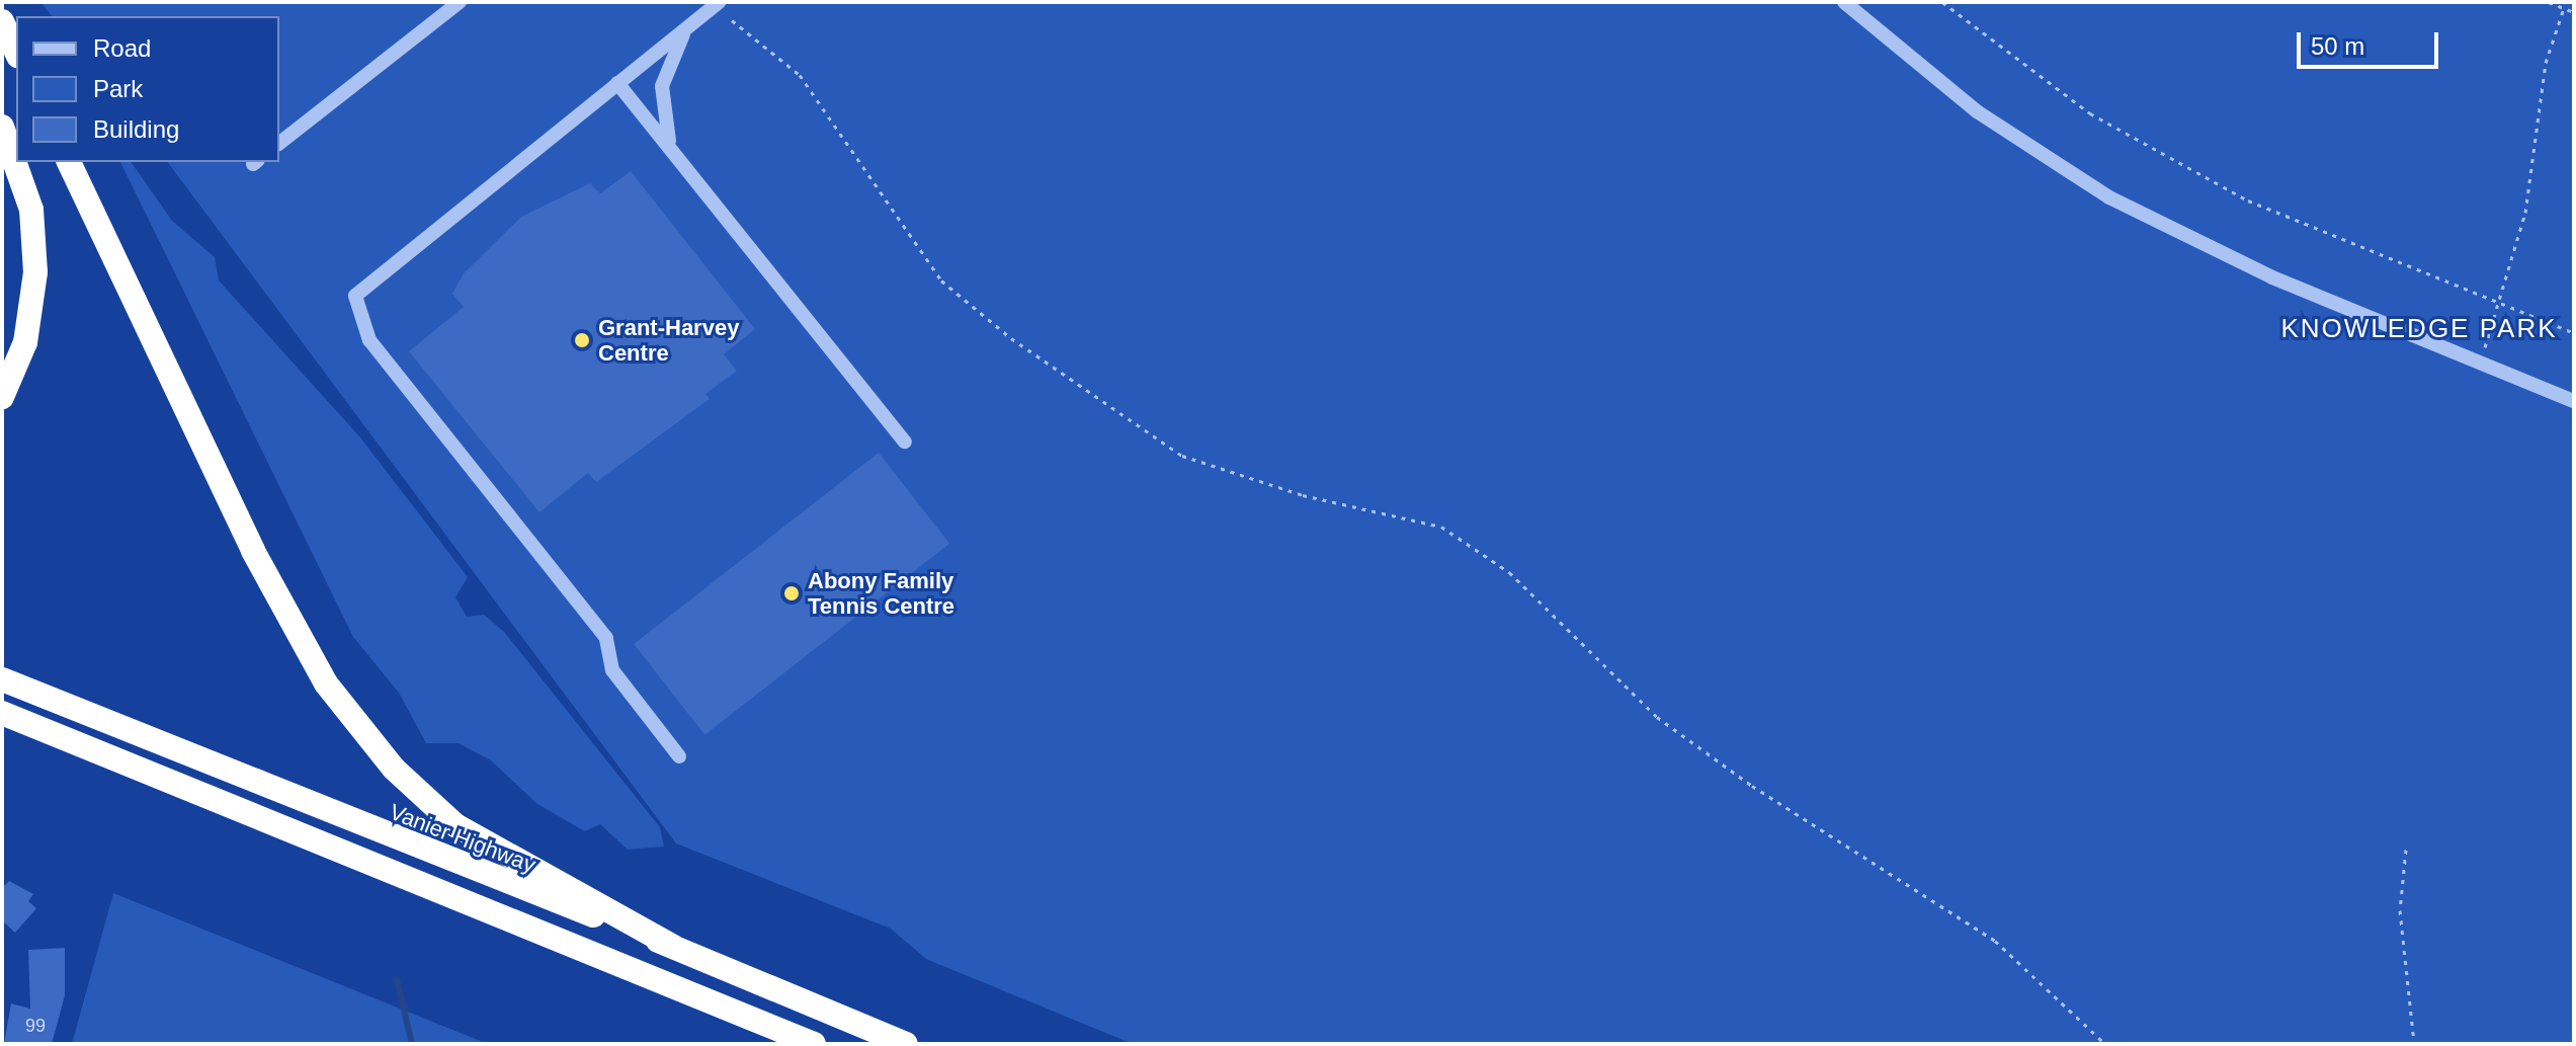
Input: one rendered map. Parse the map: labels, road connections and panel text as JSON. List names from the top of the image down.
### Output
{
  "streets": {
    "highway": ["Vanier Highway"]
  },
  "districts": ["KNOWLEDGE PARK"],
  "places": ["Grant-Harvey Centre", "Abony Family Tennis Centre"],
  "house_numbers": ["99"],
  "legend": ["Road", "Park", "Building"],
  "scale_bar": "50 m"
}
